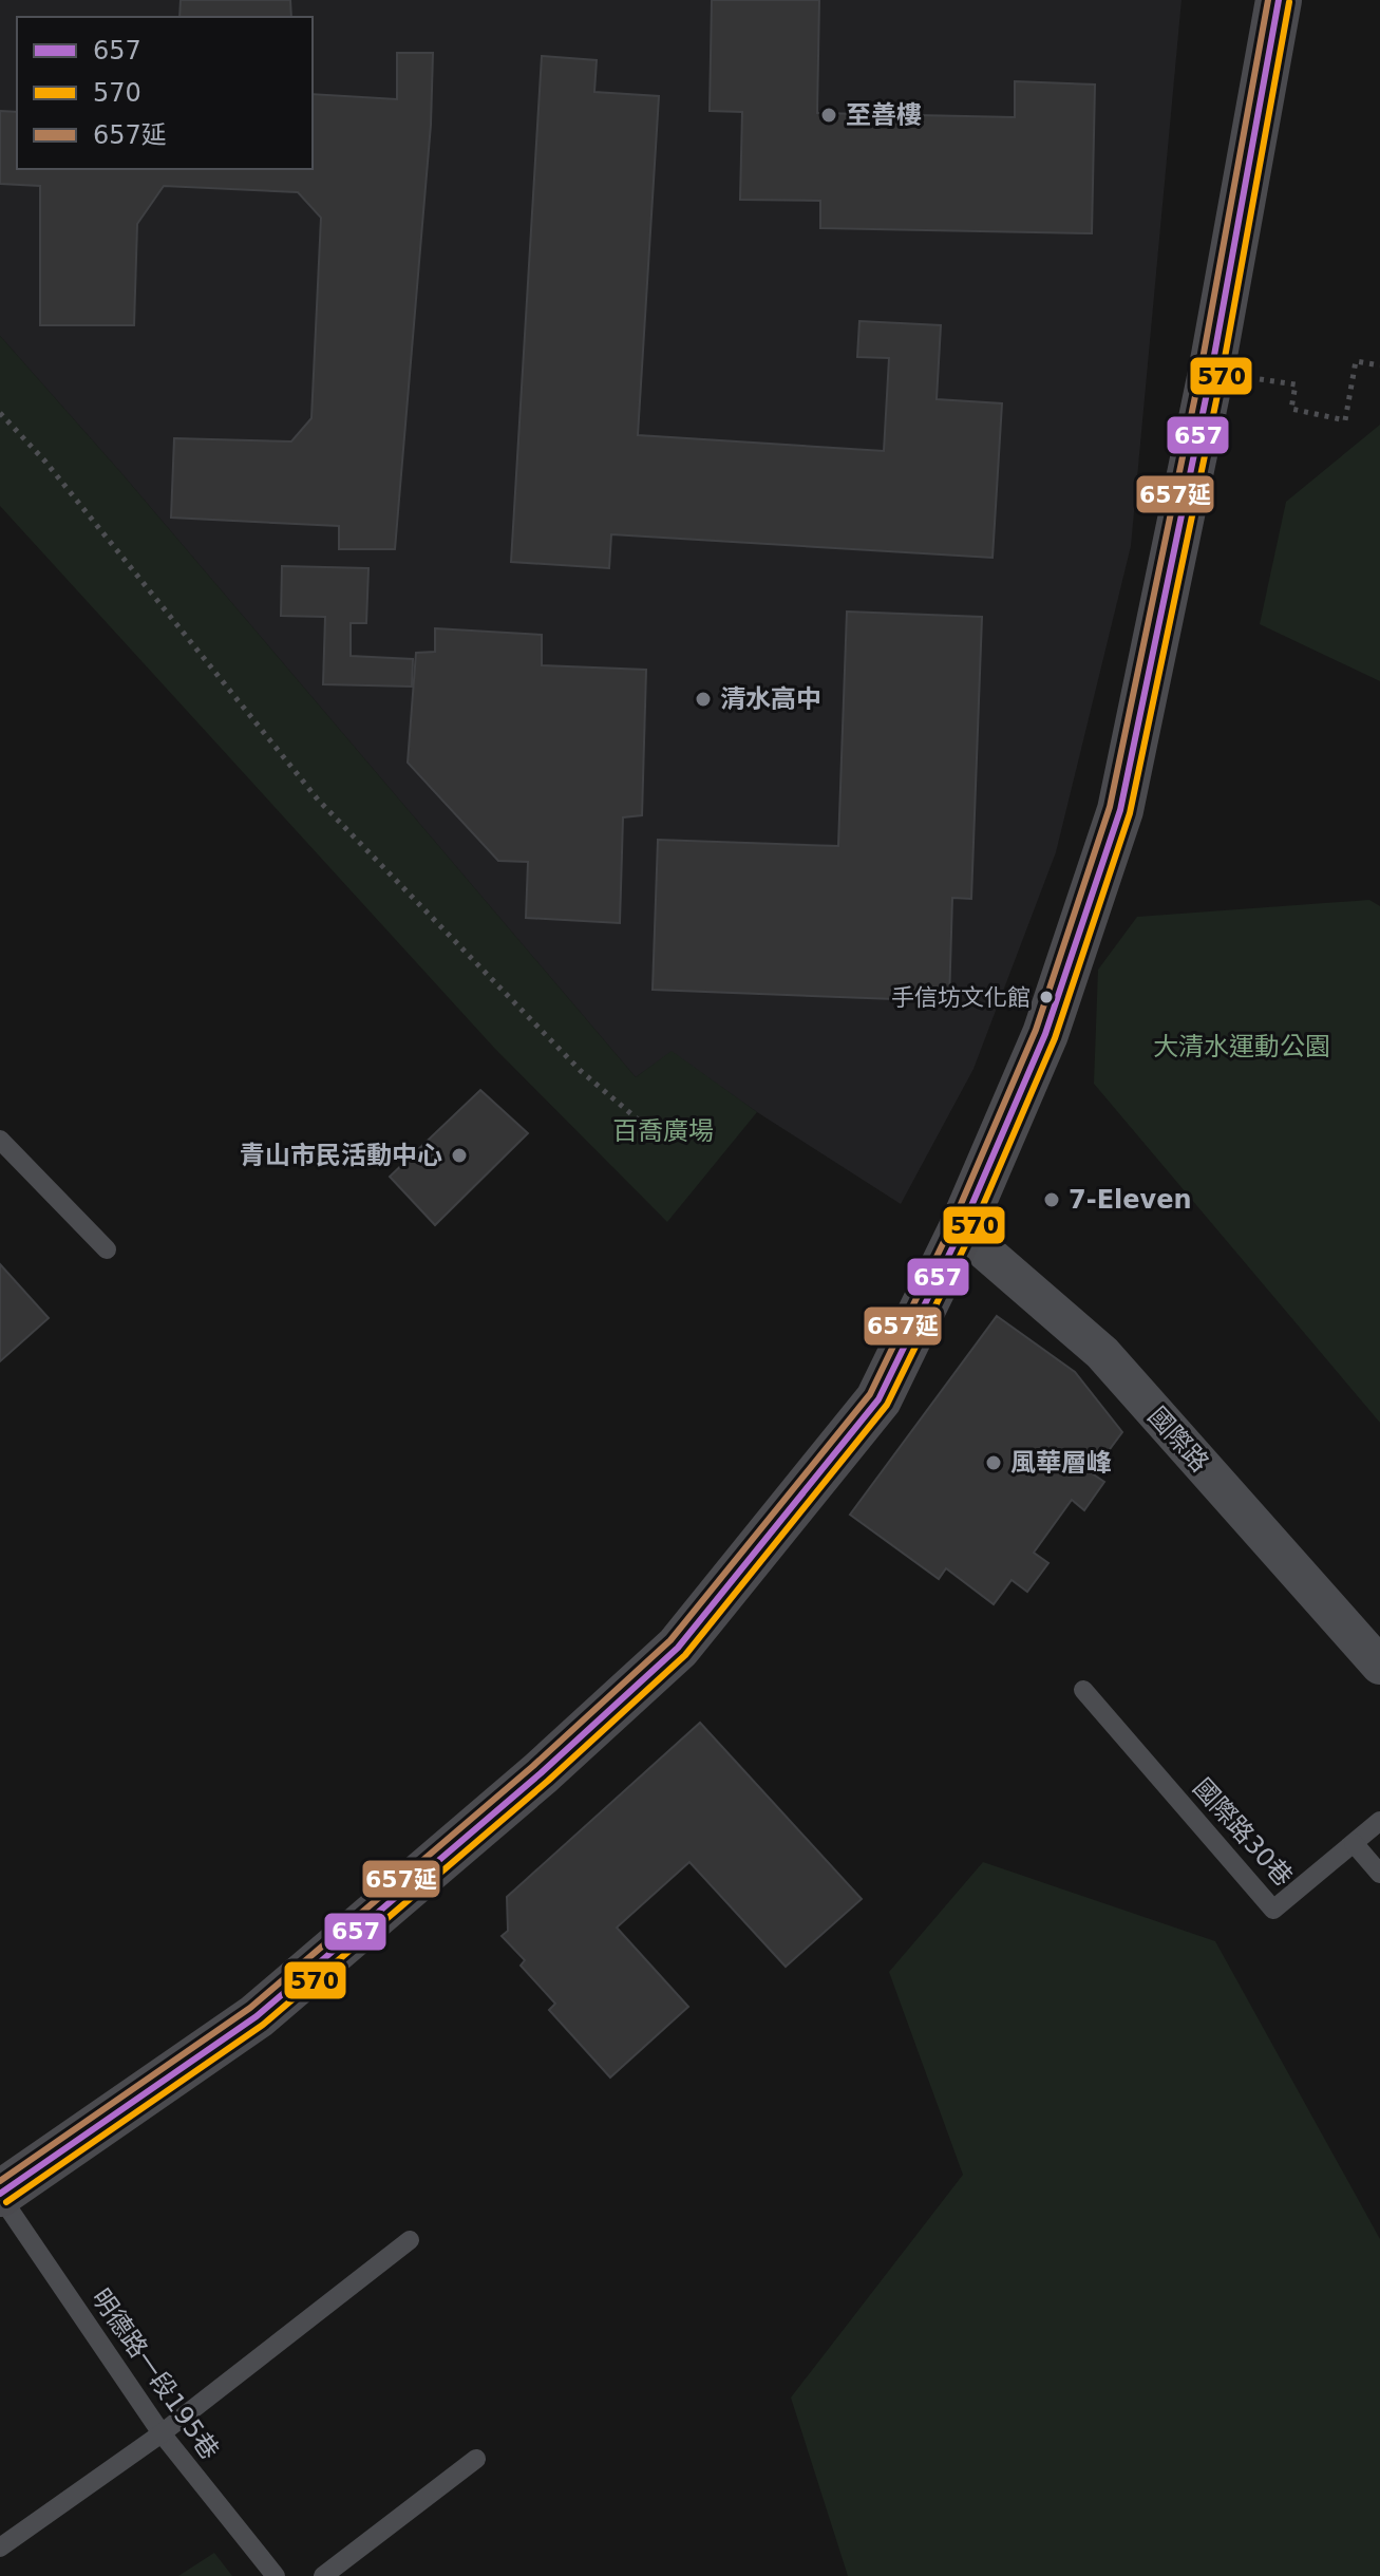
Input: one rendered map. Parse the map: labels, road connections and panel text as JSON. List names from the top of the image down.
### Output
{
  "streets": {
    "street": ["國際路"],
    "lane": ["國際路30巷", "明德路一段195巷"]
  },
  "parks": ["大清水運動公園", "百喬廣場"],
  "places": [
    "至善樓",
    "清水高中",
    "手信坊文化館",
    "青山市民活動中心",
    "7-Eleven",
    "風華層峰"
  ],
  "lines": ["transit line 657", "transit line 657延", "transit line 570"],
  "legend": ["657", "570", "657延"]
}
